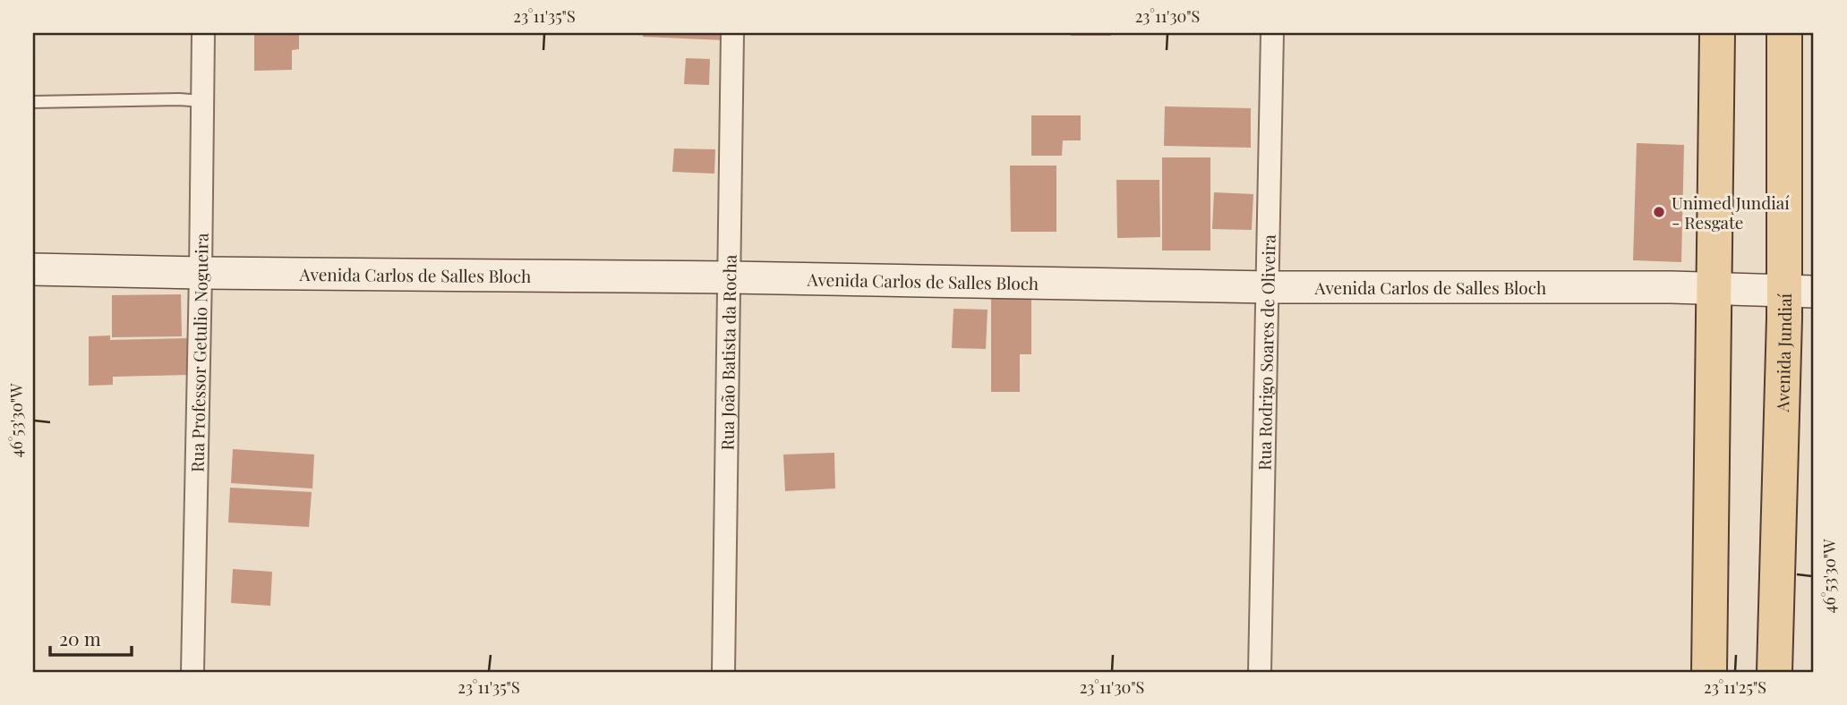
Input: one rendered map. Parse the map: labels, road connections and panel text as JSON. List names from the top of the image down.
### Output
{
  "streets": {
    "main road": ["Avenida Jundiaí"],
    "street": [
      "Avenida Carlos de Salles Bloch",
      "Rua Professor Getulio Nogueira",
      "Rua João Batista da Rocha",
      "Rua Rodrigo Soares de Oliveira"
    ]
  },
  "crossings": [
    ["Avenida Carlos de Salles Bloch", "Rua Professor Getulio Nogueira"],
    ["Avenida Carlos de Salles Bloch", "Rua João Batista da Rocha"],
    ["Avenida Carlos de Salles Bloch", "Rua Rodrigo Soares de Oliveira"],
    ["Avenida Carlos de Salles Bloch", "Avenida Jundiaí"]
  ],
  "places": ["Unimed Jundiaí - Resgate"],
  "scale_bar": "20 m",
  "coordinates": [
    "23°11'35\"S",
    "23°11'30\"S",
    "46°53'30\"W",
    "23°11'25\"S"
  ]
}
